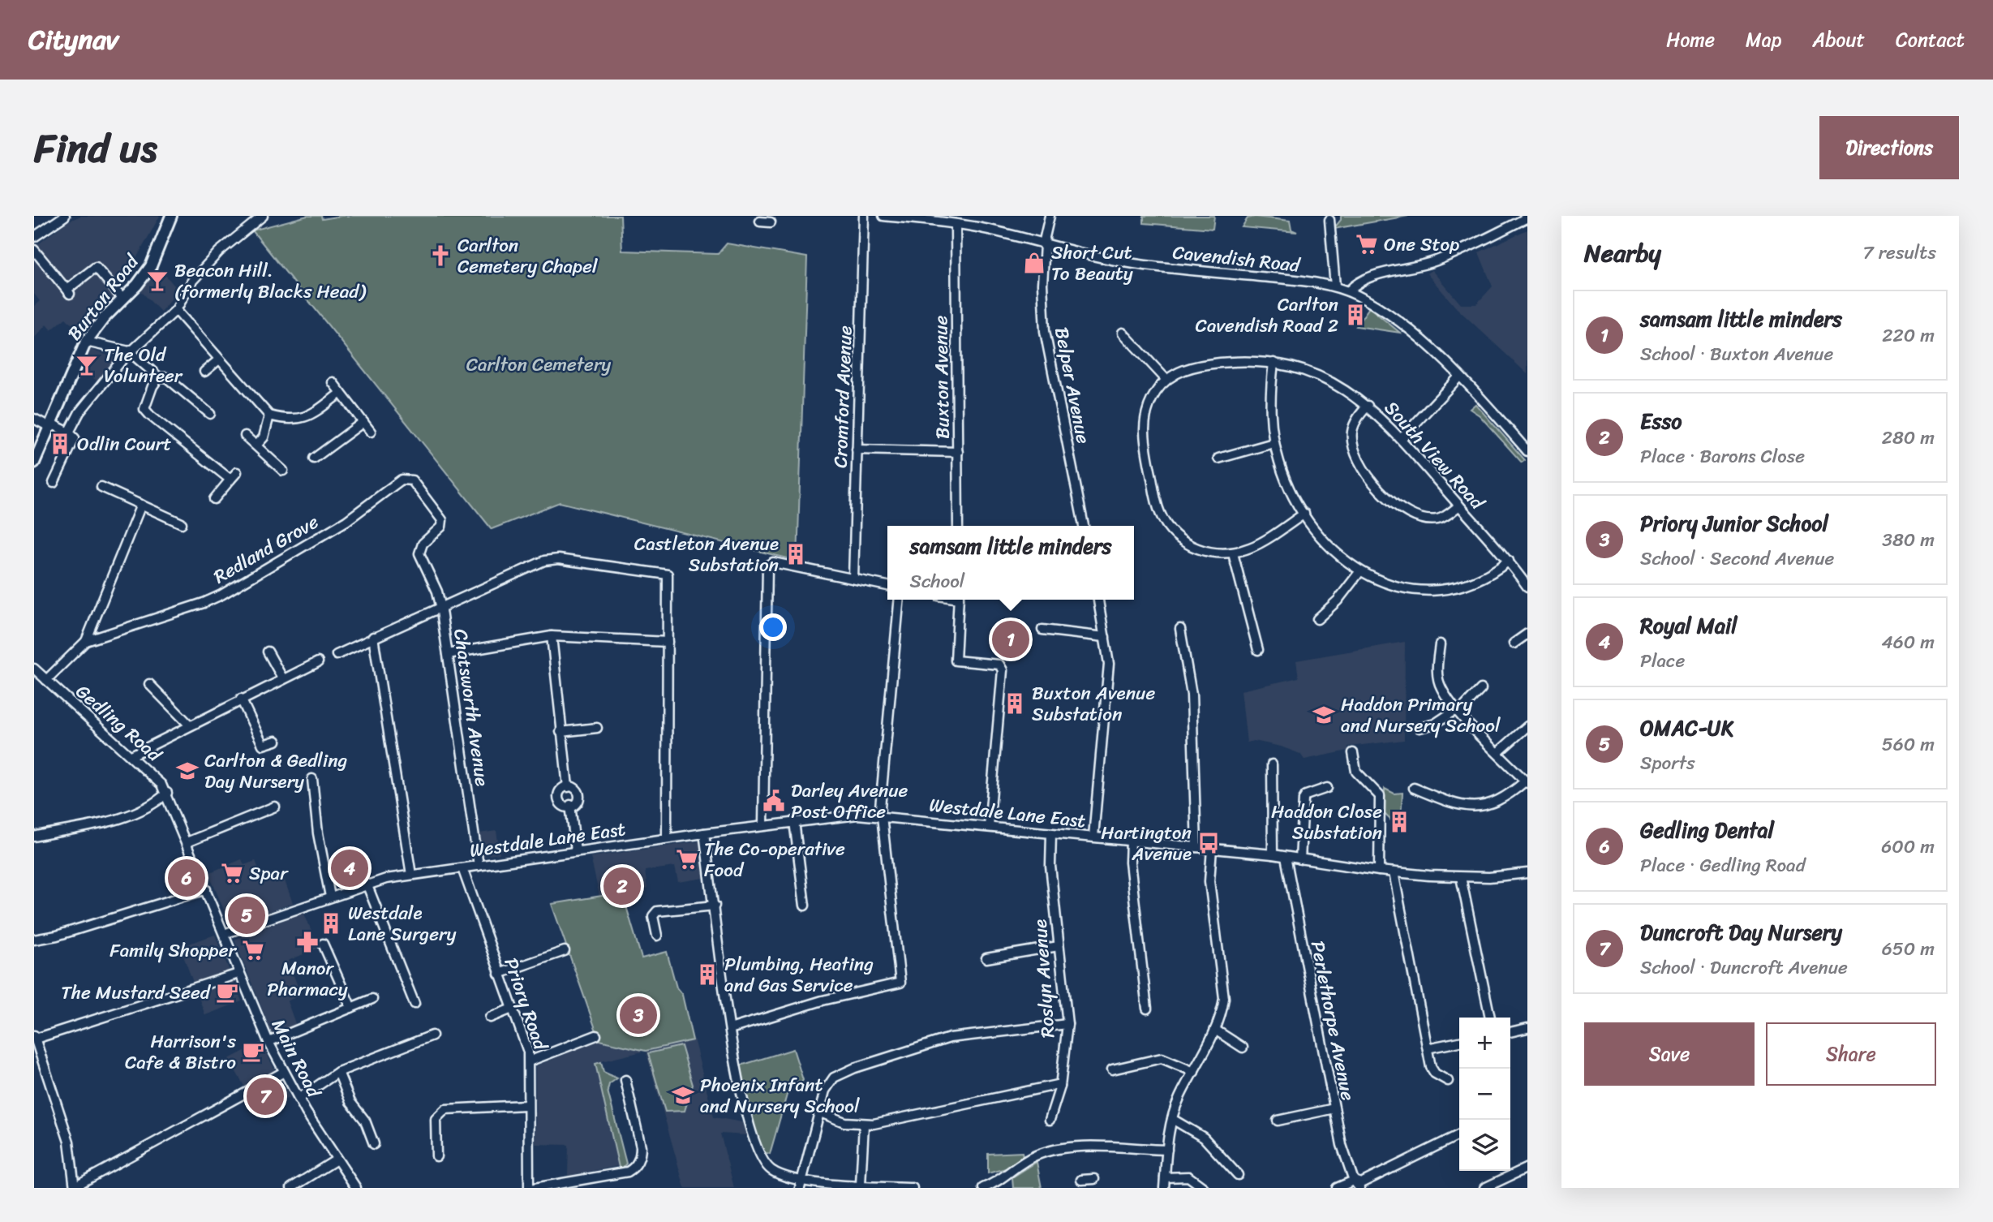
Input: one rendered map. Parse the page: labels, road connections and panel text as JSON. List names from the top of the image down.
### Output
{
  "streets": {
    "main road": ["Burton Road"],
    "street": [
      "Cavendish Road",
      "Buxton Avenue",
      "Belper Avenue",
      "Cromford Avenue",
      "South View Road",
      "Redland Grove",
      "Chatsworth Avenue",
      "Gedling Road",
      "Westdale Lane East",
      "Roslyn Avenue",
      "Priory Road",
      "Perlethorpe Avenue",
      "Main Road"
    ]
  },
  "crossings": [
    ["Cavendish Road", "Buxton Avenue"],
    ["Cavendish Road", "Belper Avenue"],
    ["Redland Grove", "Chatsworth Avenue"],
    ["Redland Grove", "Gedling Road"],
    ["Chatsworth Avenue", "Westdale Lane East"],
    ["Gedling Road", "Westdale Lane East"],
    ["Gedling Road", "Main Road"],
    ["Westdale Lane East", "Roslyn Avenue"],
    ["Westdale Lane East", "Priory Road"],
    ["Westdale Lane East", "Perlethorpe Avenue"],
    ["Westdale Lane East", "Main Road"]
  ],
  "parks": ["Carlton Cemetery"],
  "places": {
    "supermarket": [
      "One Stop",
      "The Co-operative Food",
      "Spar",
      "Family Shopper"
    ],
    "church": ["Carlton Cemetery Chapel"],
    "shop": ["Short Cut To Beauty"],
    "bar": ["Beacon Hill. (formerly Blacks Head)", "The Old Volunteer"],
    "building": [
      "Carlton Cavendish Road 2",
      "Odlin Court",
      "Castleton Avenue Substation",
      "Buxton Avenue Substation",
      "Haddon Close Substation",
      "Westdale Lane Surgery",
      "Plumbing, Heating and Gas Service"
    ],
    "school or university": ["Haddon Primary and Nursery School", "Carlton & Gedling Day Nursery", "Phoenix Infant and Nursery School"],
    "public building": ["Darley Avenue Post Office"],
    "bus stop": ["Hartington Avenue"],
    "pharmacy": ["Manor Pharmacy"],
    "cafe": ["The Mustard Seed", "Harrison's Cafe & Bistro"]
  },
  "page": {
    "header": "Citynav",
    "nav": [
      "Home",
      "Map",
      "About",
      "Contact"
    ],
    "title": "Find us",
    "buttons": [
      "Directions",
      ["Save", "Share"]
    ],
    "heading": ["Nearby", "7 results"],
    "list": [
      {
        "mark": "1",
        "name": "samsam little minders",
        "note": "School · Buxton Avenue",
        "value": "220 m"
      },
      {
        "mark": "2",
        "name": "Esso",
        "note": "Place · Barons Close",
        "value": "280 m"
      },
      {
        "mark": "3",
        "name": "Priory Junior School",
        "note": "School · Second Avenue",
        "value": "380 m"
      },
      {
        "mark": "4",
        "name": "Royal Mail",
        "note": "Place",
        "value": "460 m"
      },
      {
        "mark": "5",
        "name": "OMAC-UK",
        "note": "Sports",
        "value": "560 m"
      },
      {
        "mark": "6",
        "name": "Gedling Dental",
        "note": "Place · Gedling Road",
        "value": "600 m"
      },
      {
        "mark": "7",
        "name": "Duncroft Day Nursery",
        "note": "School · Duncroft Avenue",
        "value": "650 m"
      }
    ],
    "popup": ["samsam little minders", "School"],
    "pins": [
      "1",
      "4",
      "6",
      "2",
      "5",
      "3",
      "7"
    ],
    "map_buttons": ["+", "−"]
  }
}
